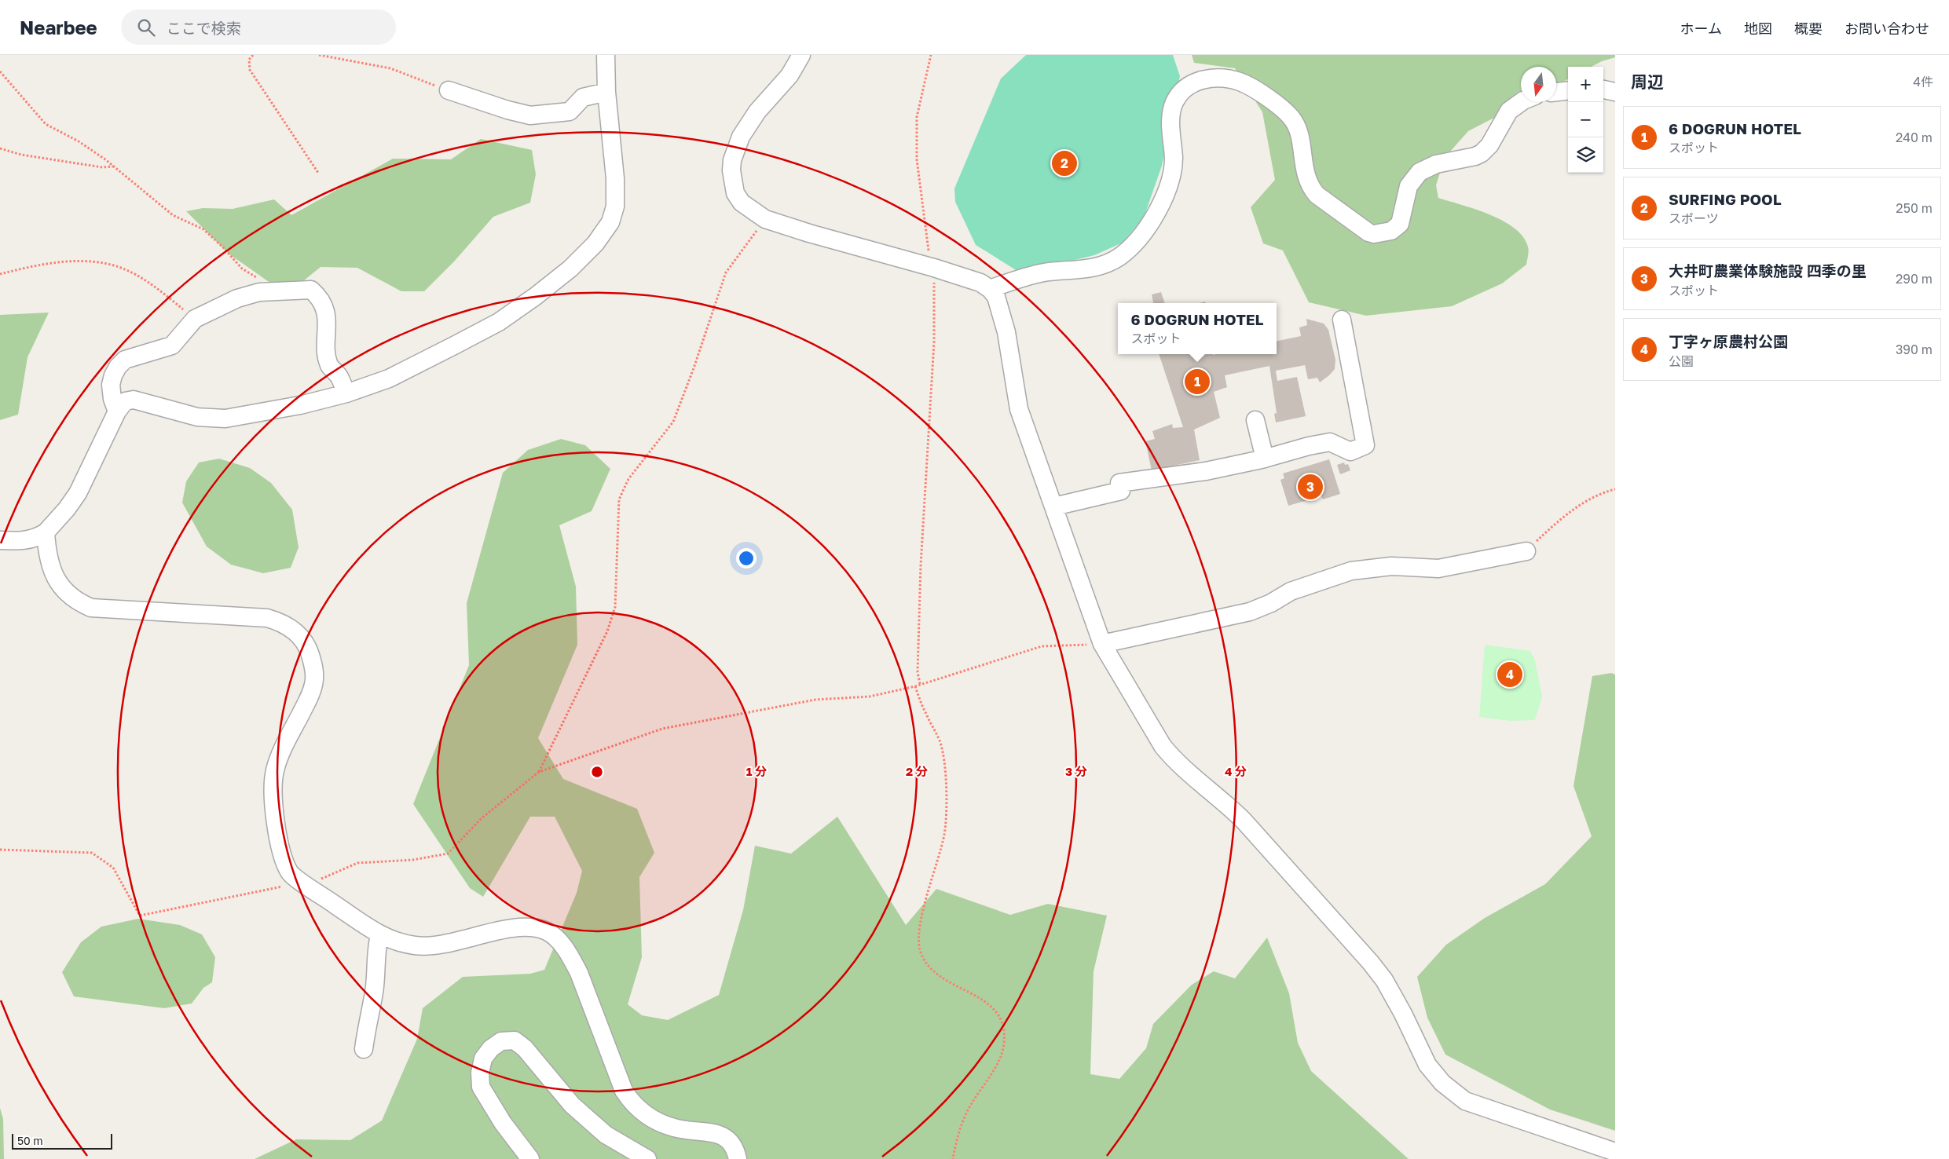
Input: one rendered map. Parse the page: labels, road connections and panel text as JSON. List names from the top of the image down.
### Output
{
  "scale_bar": "50 m",
  "north": "bottom",
  "page": {
    "header": "Nearbee",
    "search": "ここで検索",
    "nav": [
      "ホーム",
      "地図",
      "概要",
      "お問い合わせ"
    ],
    "heading": ["周辺", "4件"],
    "map_buttons": ["+", "−"],
    "list": [
      {
        "mark": "1",
        "name": "6 DOGRUN HOTEL",
        "note": "スポット",
        "value": "240 m"
      },
      {
        "mark": "2",
        "name": "SURFING POOL",
        "note": "スポーツ",
        "value": "250 m"
      },
      {
        "mark": "3",
        "name": "大井町農業体験施設 四季の里",
        "note": "スポット",
        "value": "290 m"
      },
      {
        "mark": "4",
        "name": "丁字ヶ原農村公園",
        "note": "公園",
        "value": "390 m"
      }
    ],
    "pins": [
      "2",
      "1",
      "3",
      "4"
    ],
    "popup": ["6 DOGRUN HOTEL", "スポット"],
    "scale": "50 m"
  },
  "rings": [
    "1 分",
    "2 分",
    "3 分",
    "4 分"
  ]
}
